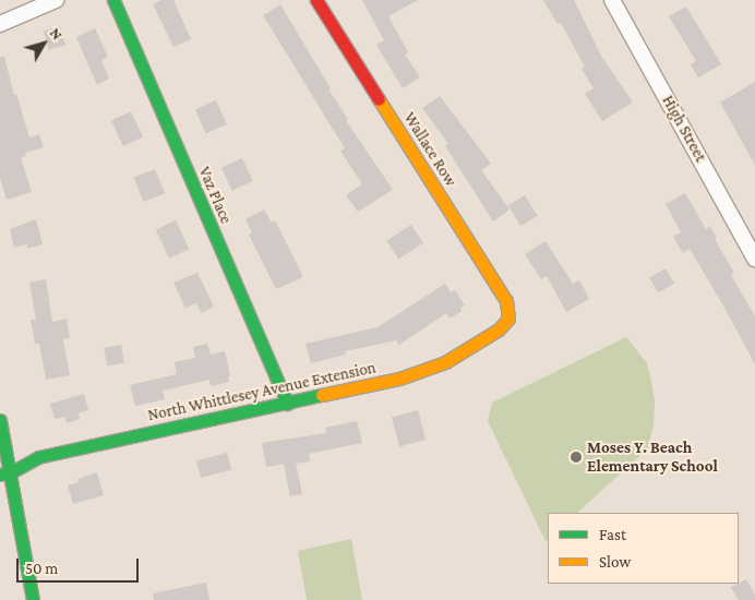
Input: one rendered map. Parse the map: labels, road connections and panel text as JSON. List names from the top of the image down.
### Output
{
  "streets": {
    "street": [
      "High Street",
      "Wallace Row",
      "Vaz Place",
      "North Whittlesey Avenue Extension"
    ]
  },
  "crossings": [
    ["Wallace Row", "North Whittlesey Avenue Extension"],
    ["Vaz Place", "North Whittlesey Avenue Extension"]
  ],
  "places": ["Moses Y. Beach Elementary School"],
  "legend": ["Fast", "Slow"],
  "scale_bar": "50 m",
  "north": "top right"
}
